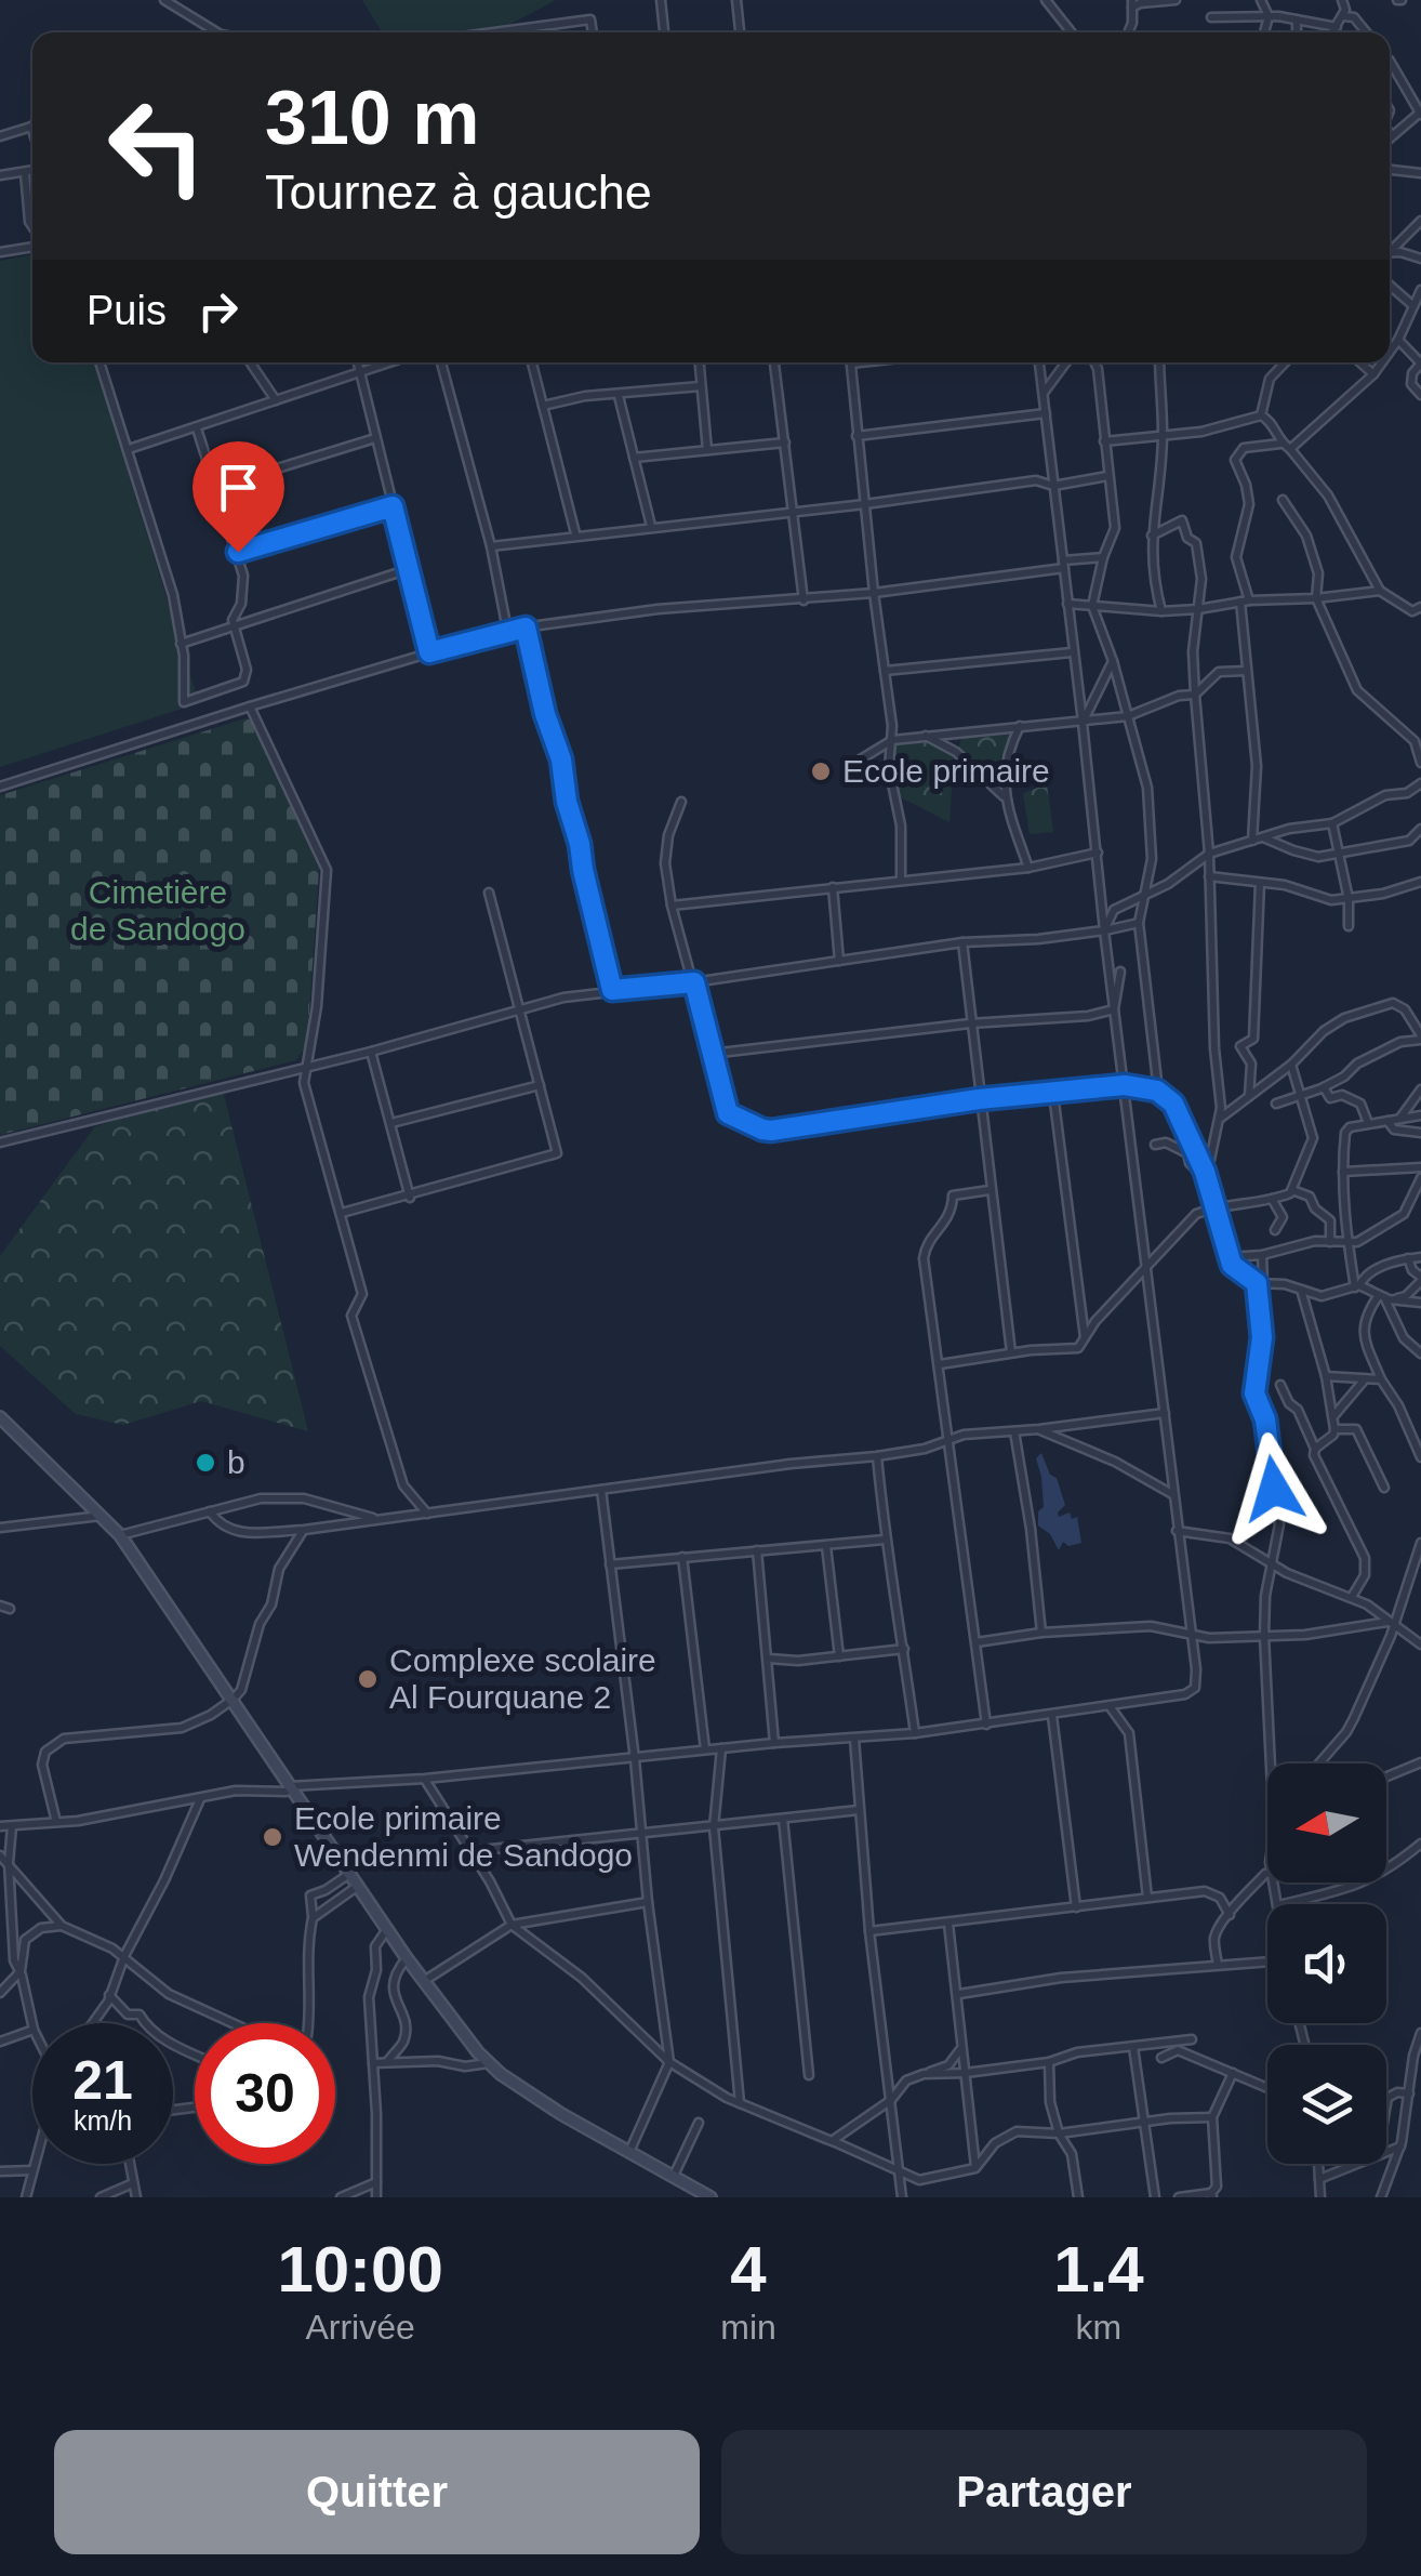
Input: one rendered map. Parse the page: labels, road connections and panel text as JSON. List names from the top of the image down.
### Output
{
  "parks": ["Cimetière de Sandogo"],
  "places": [
    "Ecole primaire",
    "b",
    "Complexe scolaire Al Fourquane 2",
    "Ecole primaire Wendenmi de Sandogo"
  ],
  "north": "left",
  "page": {
    "turn": ["310 m", "Tournez à gauche"],
    "then": "Puis",
    "speed": "21 km/h",
    "limit": "30",
    "eta": [
      "10:00",
      "Arrivée",
      "4",
      "min",
      "1.4",
      "km"
    ],
    "buttons": ["Quitter", "Partager"]
  }
}
